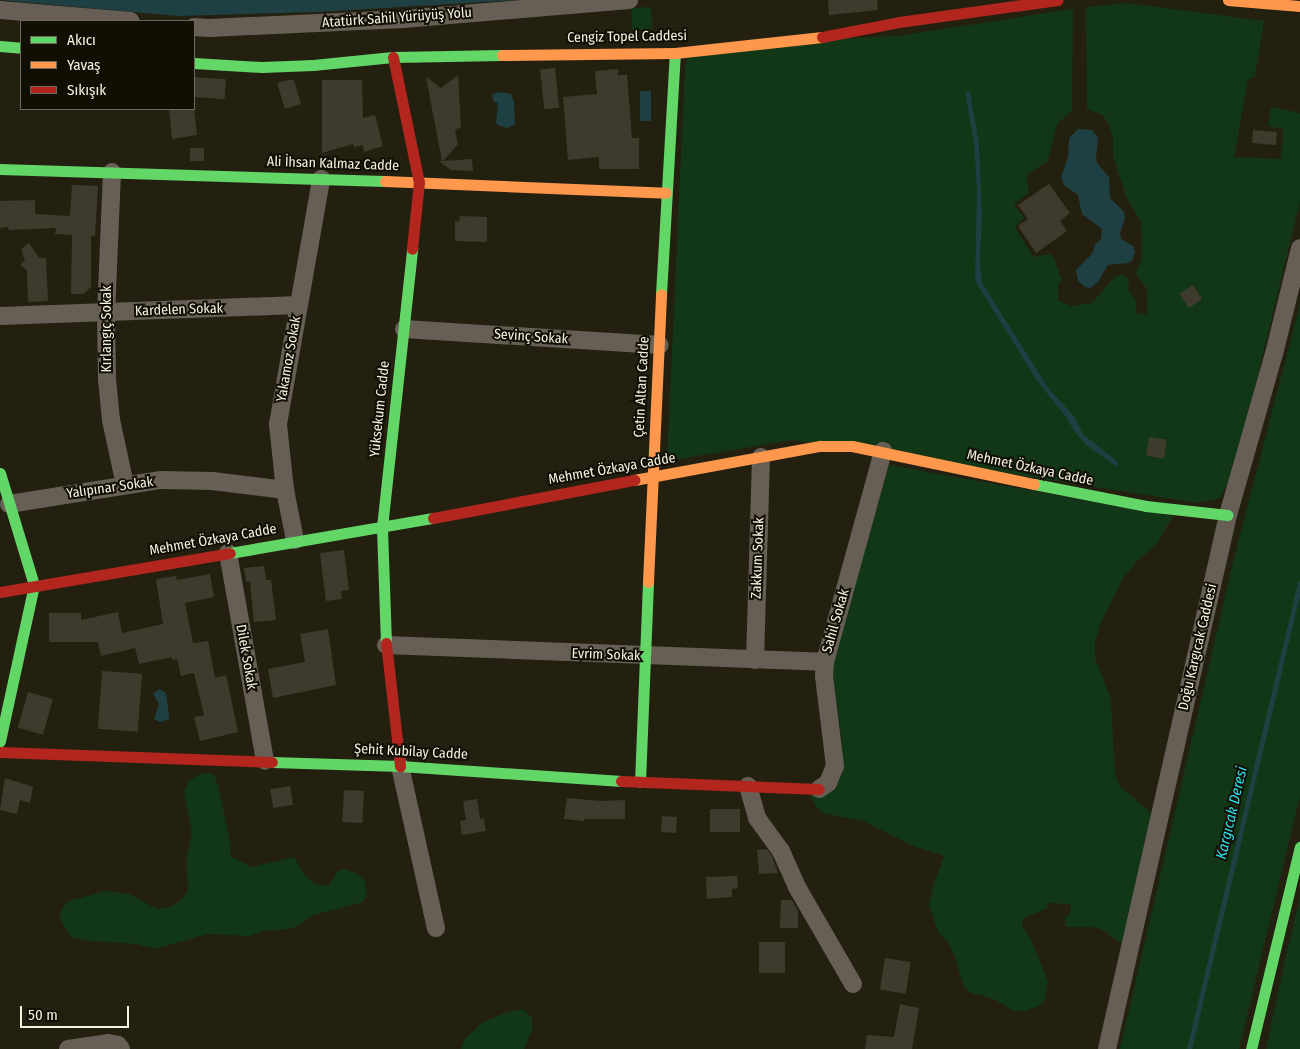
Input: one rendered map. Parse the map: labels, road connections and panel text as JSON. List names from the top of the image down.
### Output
{
  "streets": {
    "street": [
      "Atatürk Sahil Yürüyüş Yolu",
      "Cengiz Topel Caddesi",
      "Ali İhsan Kalmaz Cadde",
      "Kardelen Sokak",
      "Kırlangıç Sokak",
      "Sevinç Sokak",
      "Yakamoz Sokak",
      "Çetin Altan Cadde",
      "Yüksekum Cadde",
      "Mehmet Özkaya Cadde",
      "Yalıpınar Sokak",
      "Zakkum Sokak",
      "Sahil Sokak",
      "Doğu Kargıcak Caddesi",
      "Evrim Sokak",
      "Dilek Sokak",
      "Şehit Kubilay Cadde"
    ]
  },
  "crossings": [
    ["Cengiz Topel Caddesi", "Çetin Altan Cadde"],
    ["Cengiz Topel Caddesi", "Yüksekum Cadde"],
    ["Ali İhsan Kalmaz Cadde", "Kırlangıç Sokak"],
    ["Ali İhsan Kalmaz Cadde", "Yakamoz Sokak"],
    ["Ali İhsan Kalmaz Cadde", "Çetin Altan Cadde"],
    ["Ali İhsan Kalmaz Cadde", "Yüksekum Cadde"],
    ["Kardelen Sokak", "Kırlangıç Sokak"],
    ["Kardelen Sokak", "Yakamoz Sokak"],
    ["Kırlangıç Sokak", "Yalıpınar Sokak"],
    ["Sevinç Sokak", "Çetin Altan Cadde"],
    ["Sevinç Sokak", "Yüksekum Cadde"],
    ["Yakamoz Sokak", "Mehmet Özkaya Cadde"],
    ["Yakamoz Sokak", "Yalıpınar Sokak"],
    ["Çetin Altan Cadde", "Mehmet Özkaya Cadde"],
    ["Çetin Altan Cadde", "Evrim Sokak"],
    ["Çetin Altan Cadde", "Şehit Kubilay Cadde"],
    ["Yüksekum Cadde", "Mehmet Özkaya Cadde"],
    ["Yüksekum Cadde", "Evrim Sokak"],
    ["Yüksekum Cadde", "Şehit Kubilay Cadde"],
    ["Mehmet Özkaya Cadde", "Zakkum Sokak"],
    ["Mehmet Özkaya Cadde", "Sahil Sokak"],
    ["Mehmet Özkaya Cadde", "Doğu Kargıcak Caddesi"],
    ["Mehmet Özkaya Cadde", "Dilek Sokak"],
    ["Zakkum Sokak", "Evrim Sokak"],
    ["Sahil Sokak", "Evrim Sokak"],
    ["Sahil Sokak", "Şehit Kubilay Cadde"],
    ["Dilek Sokak", "Şehit Kubilay Cadde"]
  ],
  "water": ["Kargıcak Deresi"],
  "legend": ["Akıcı", "Yavaş", "Sıkışık"],
  "scale_bar": "50 m"
}
